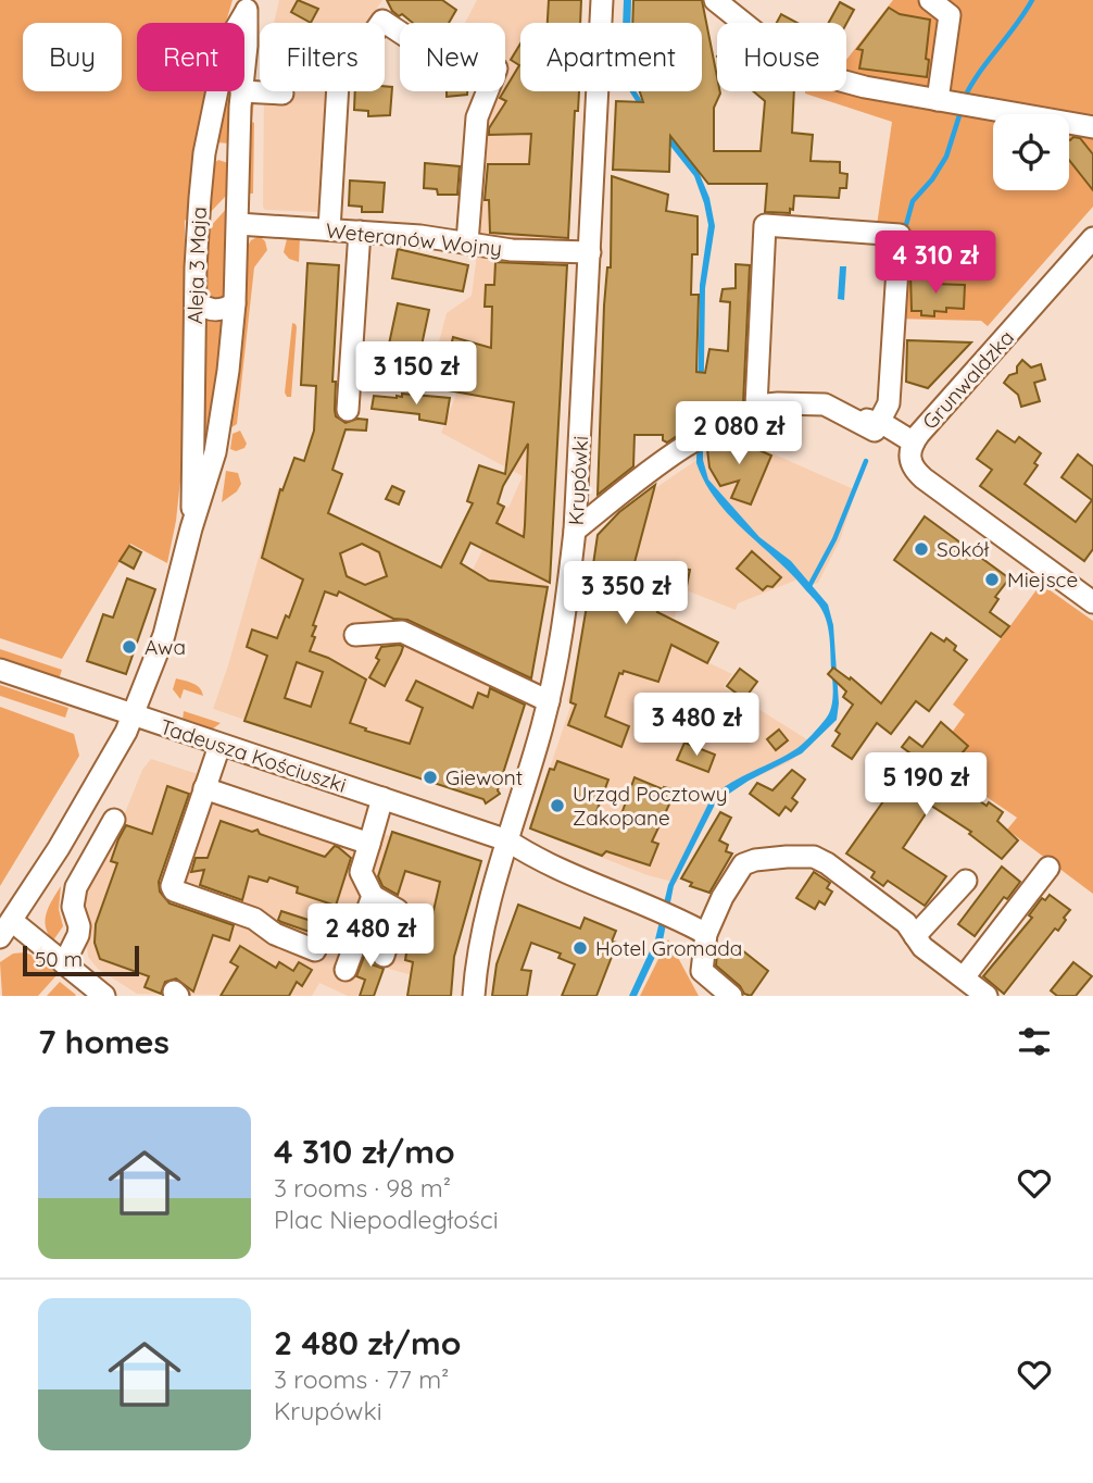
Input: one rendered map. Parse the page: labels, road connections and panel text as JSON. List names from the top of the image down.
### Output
{
  "streets": {
    "street": [
      "Weteranów Wojny",
      "Aleja 3 Maja",
      "Grunwaldzka",
      "Krupówki",
      "Tadeusza Kościuszki"
    ]
  },
  "crossings": [
    ["Weteranów Wojny", "Aleja 3 Maja"],
    ["Weteranów Wojny", "Krupówki"],
    ["Aleja 3 Maja", "Tadeusza Kościuszki"],
    ["Krupówki", "Tadeusza Kościuszki"]
  ],
  "places": [
    "Sokół",
    "Miejsce",
    "Awa",
    "Giewont",
    "Urząd Pocztowy Zakopane",
    "Hotel Gromada"
  ],
  "scale_bar": "50 m",
  "page": {
    "chip": [
      "Buy",
      "Rent",
      "Filters",
      "New",
      "Apartment",
      "House"
    ],
    "price": [
      "4 310 zł",
      "3 150 zł",
      "2 080 zł",
      "3 350 zł",
      "3 480 zł",
      "5 190 zł",
      "2 480 zł"
    ],
    "scale": "50 m",
    "heading": "7 homes",
    "list": [
      {
        "name": "4 310 zł/mo",
        "note": "3 rooms · 98 m² · Plac Niepodległości"
      },
      {
        "name": "2 480 zł/mo",
        "note": "3 rooms · 77 m² · Krupówki"
      }
    ]
  }
}
